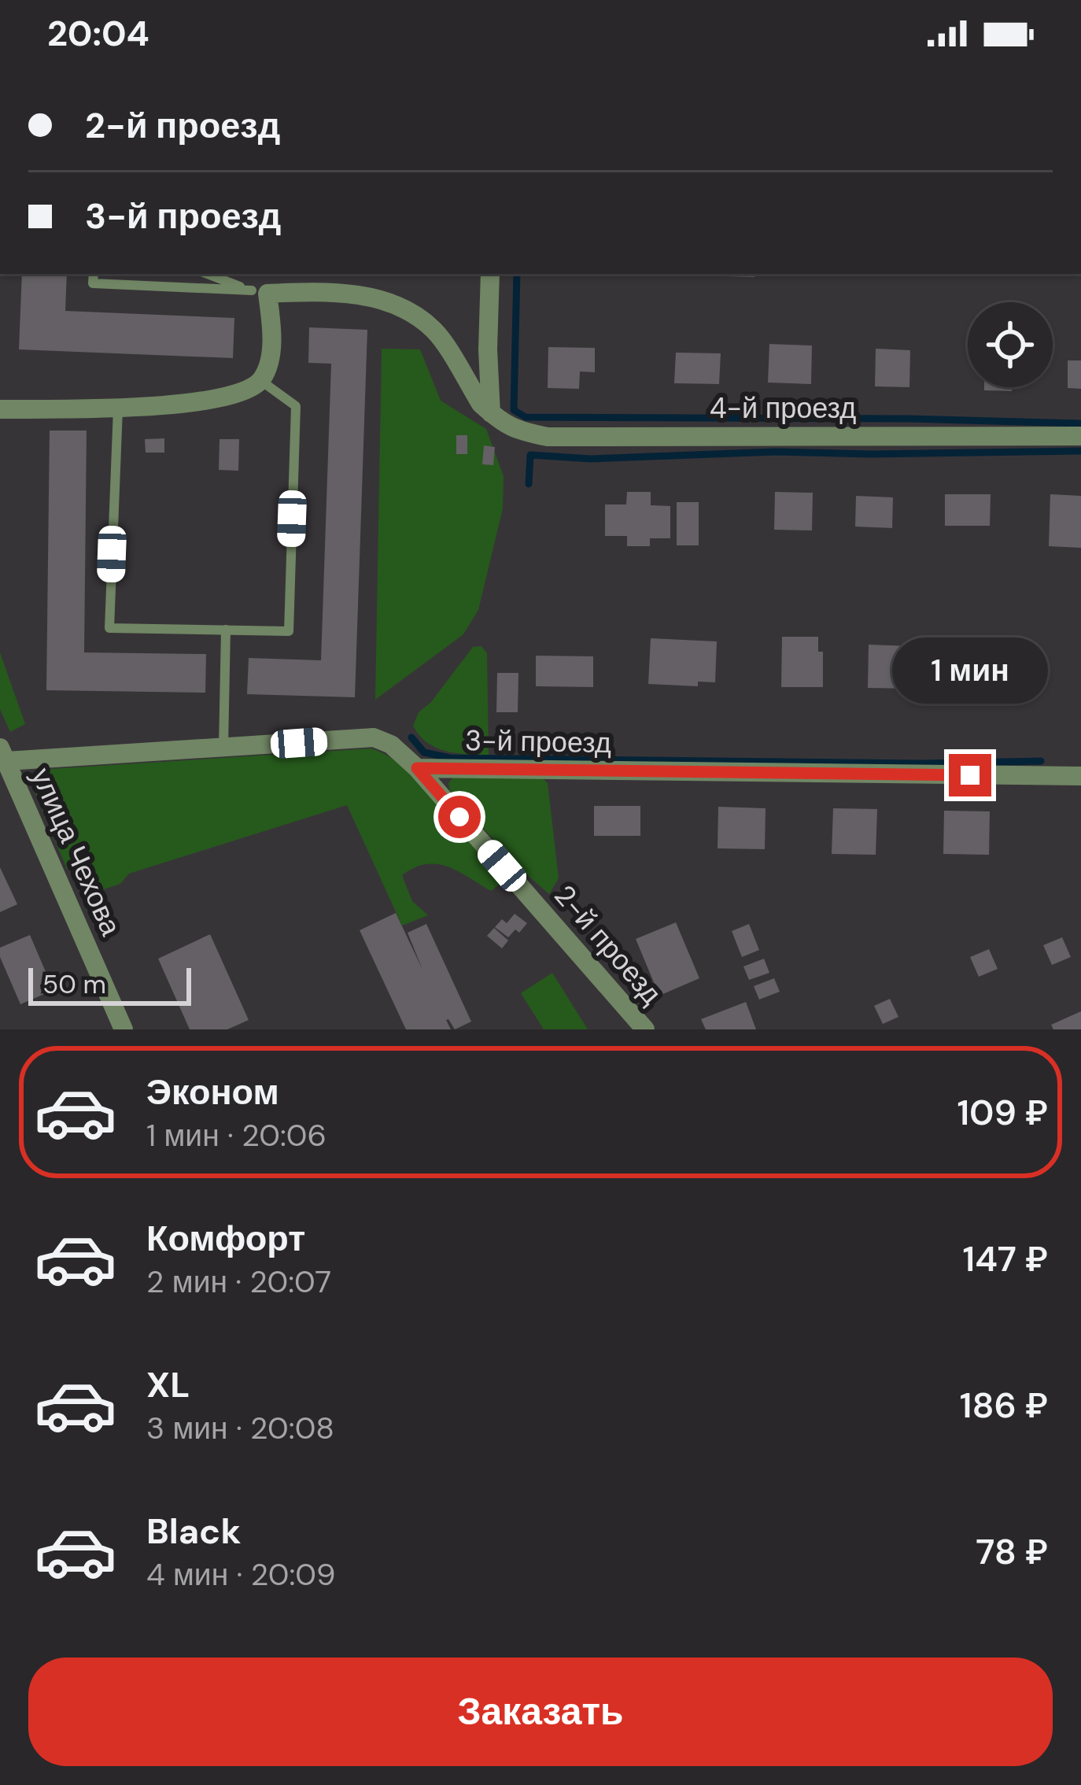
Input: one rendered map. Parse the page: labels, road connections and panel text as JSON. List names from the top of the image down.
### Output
{
  "streets": {
    "street": [
      "4-й проезд",
      "3-й проезд",
      "улица Чехова",
      "2-й проезд"
    ]
  },
  "crossings": [
    ["3-й проезд", "2-й проезд"]
  ],
  "scale_bar": "50 m",
  "page": {
    "status": "20:04",
    "banner": ["2-й проезд", "3-й проезд"],
    "bubble": "1 мин",
    "scale": "50 m",
    "list": [
      {
        "name": "Эконом",
        "note": "1 мин · 20:06",
        "value": "109 ₽"
      },
      {
        "name": "Комфорт",
        "note": "2 мин · 20:07",
        "value": "147 ₽"
      },
      {
        "name": "XL",
        "note": "3 мин · 20:08",
        "value": "186 ₽"
      },
      {
        "name": "Black",
        "note": "4 мин · 20:09",
        "value": "78 ₽"
      }
    ],
    "buttons": "Заказать"
  }
}
